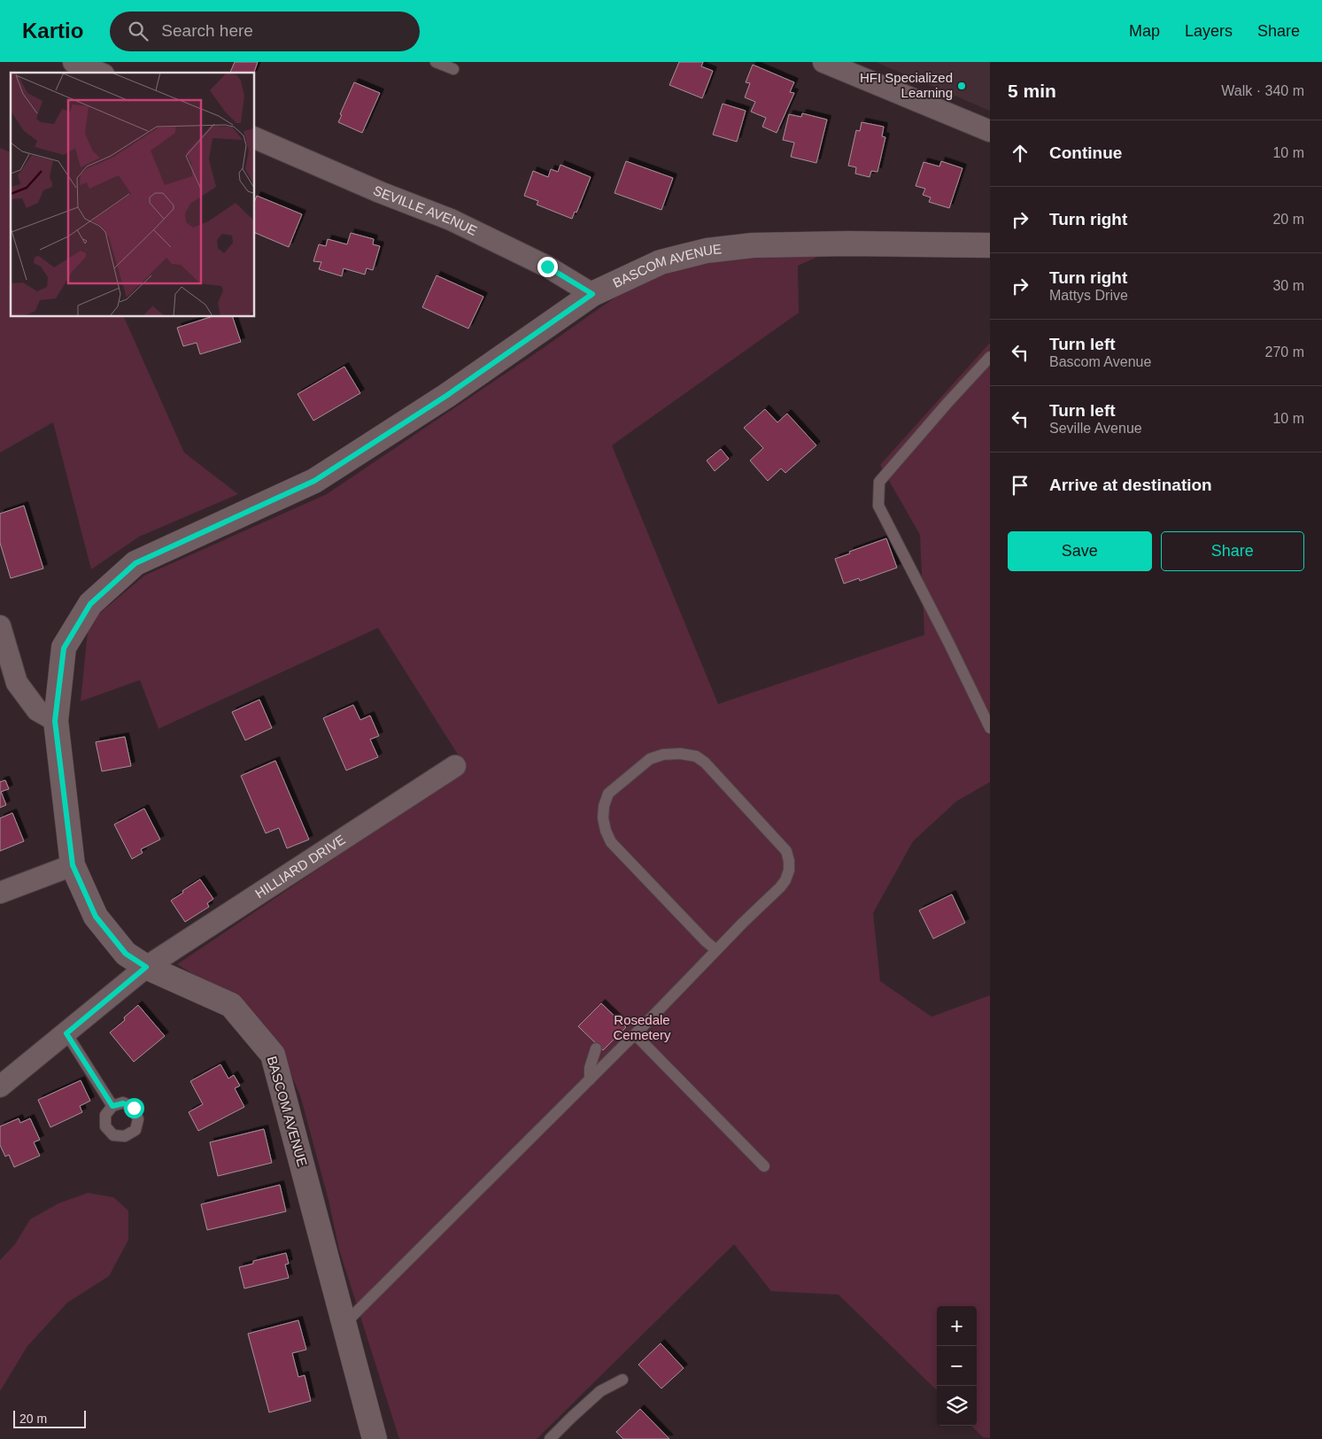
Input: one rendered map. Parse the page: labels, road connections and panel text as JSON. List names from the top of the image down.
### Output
{
  "streets": {
    "street": ["SEVILLE AVENUE", "BASCOM AVENUE", "HILLIARD DRIVE"]
  },
  "crossings": [
    ["SEVILLE AVENUE", "BASCOM AVENUE"],
    ["BASCOM AVENUE", "HILLIARD DRIVE"]
  ],
  "parks": ["Rosedale Cemetery"],
  "places": ["HFI Specialized Learning"],
  "scale_bar": "20 m",
  "page": {
    "header": "Kartio",
    "search": "Search here",
    "nav": ["Map", "Layers", "Share"],
    "heading": ["5 min", "Walk · 340 m"],
    "list": [
      ["Continue", "10 m"],
      ["Turn right", "20 m"],
      ["Turn right", "Mattys Drive", "30 m"],
      ["Turn left", "Bascom Avenue", "270 m"],
      ["Turn left", "Seville Avenue", "10 m"],
      "Arrive at destination"
    ],
    "buttons": ["Save", "Share"],
    "map_buttons": ["+", "−"],
    "scale": "20 m"
  }
}
